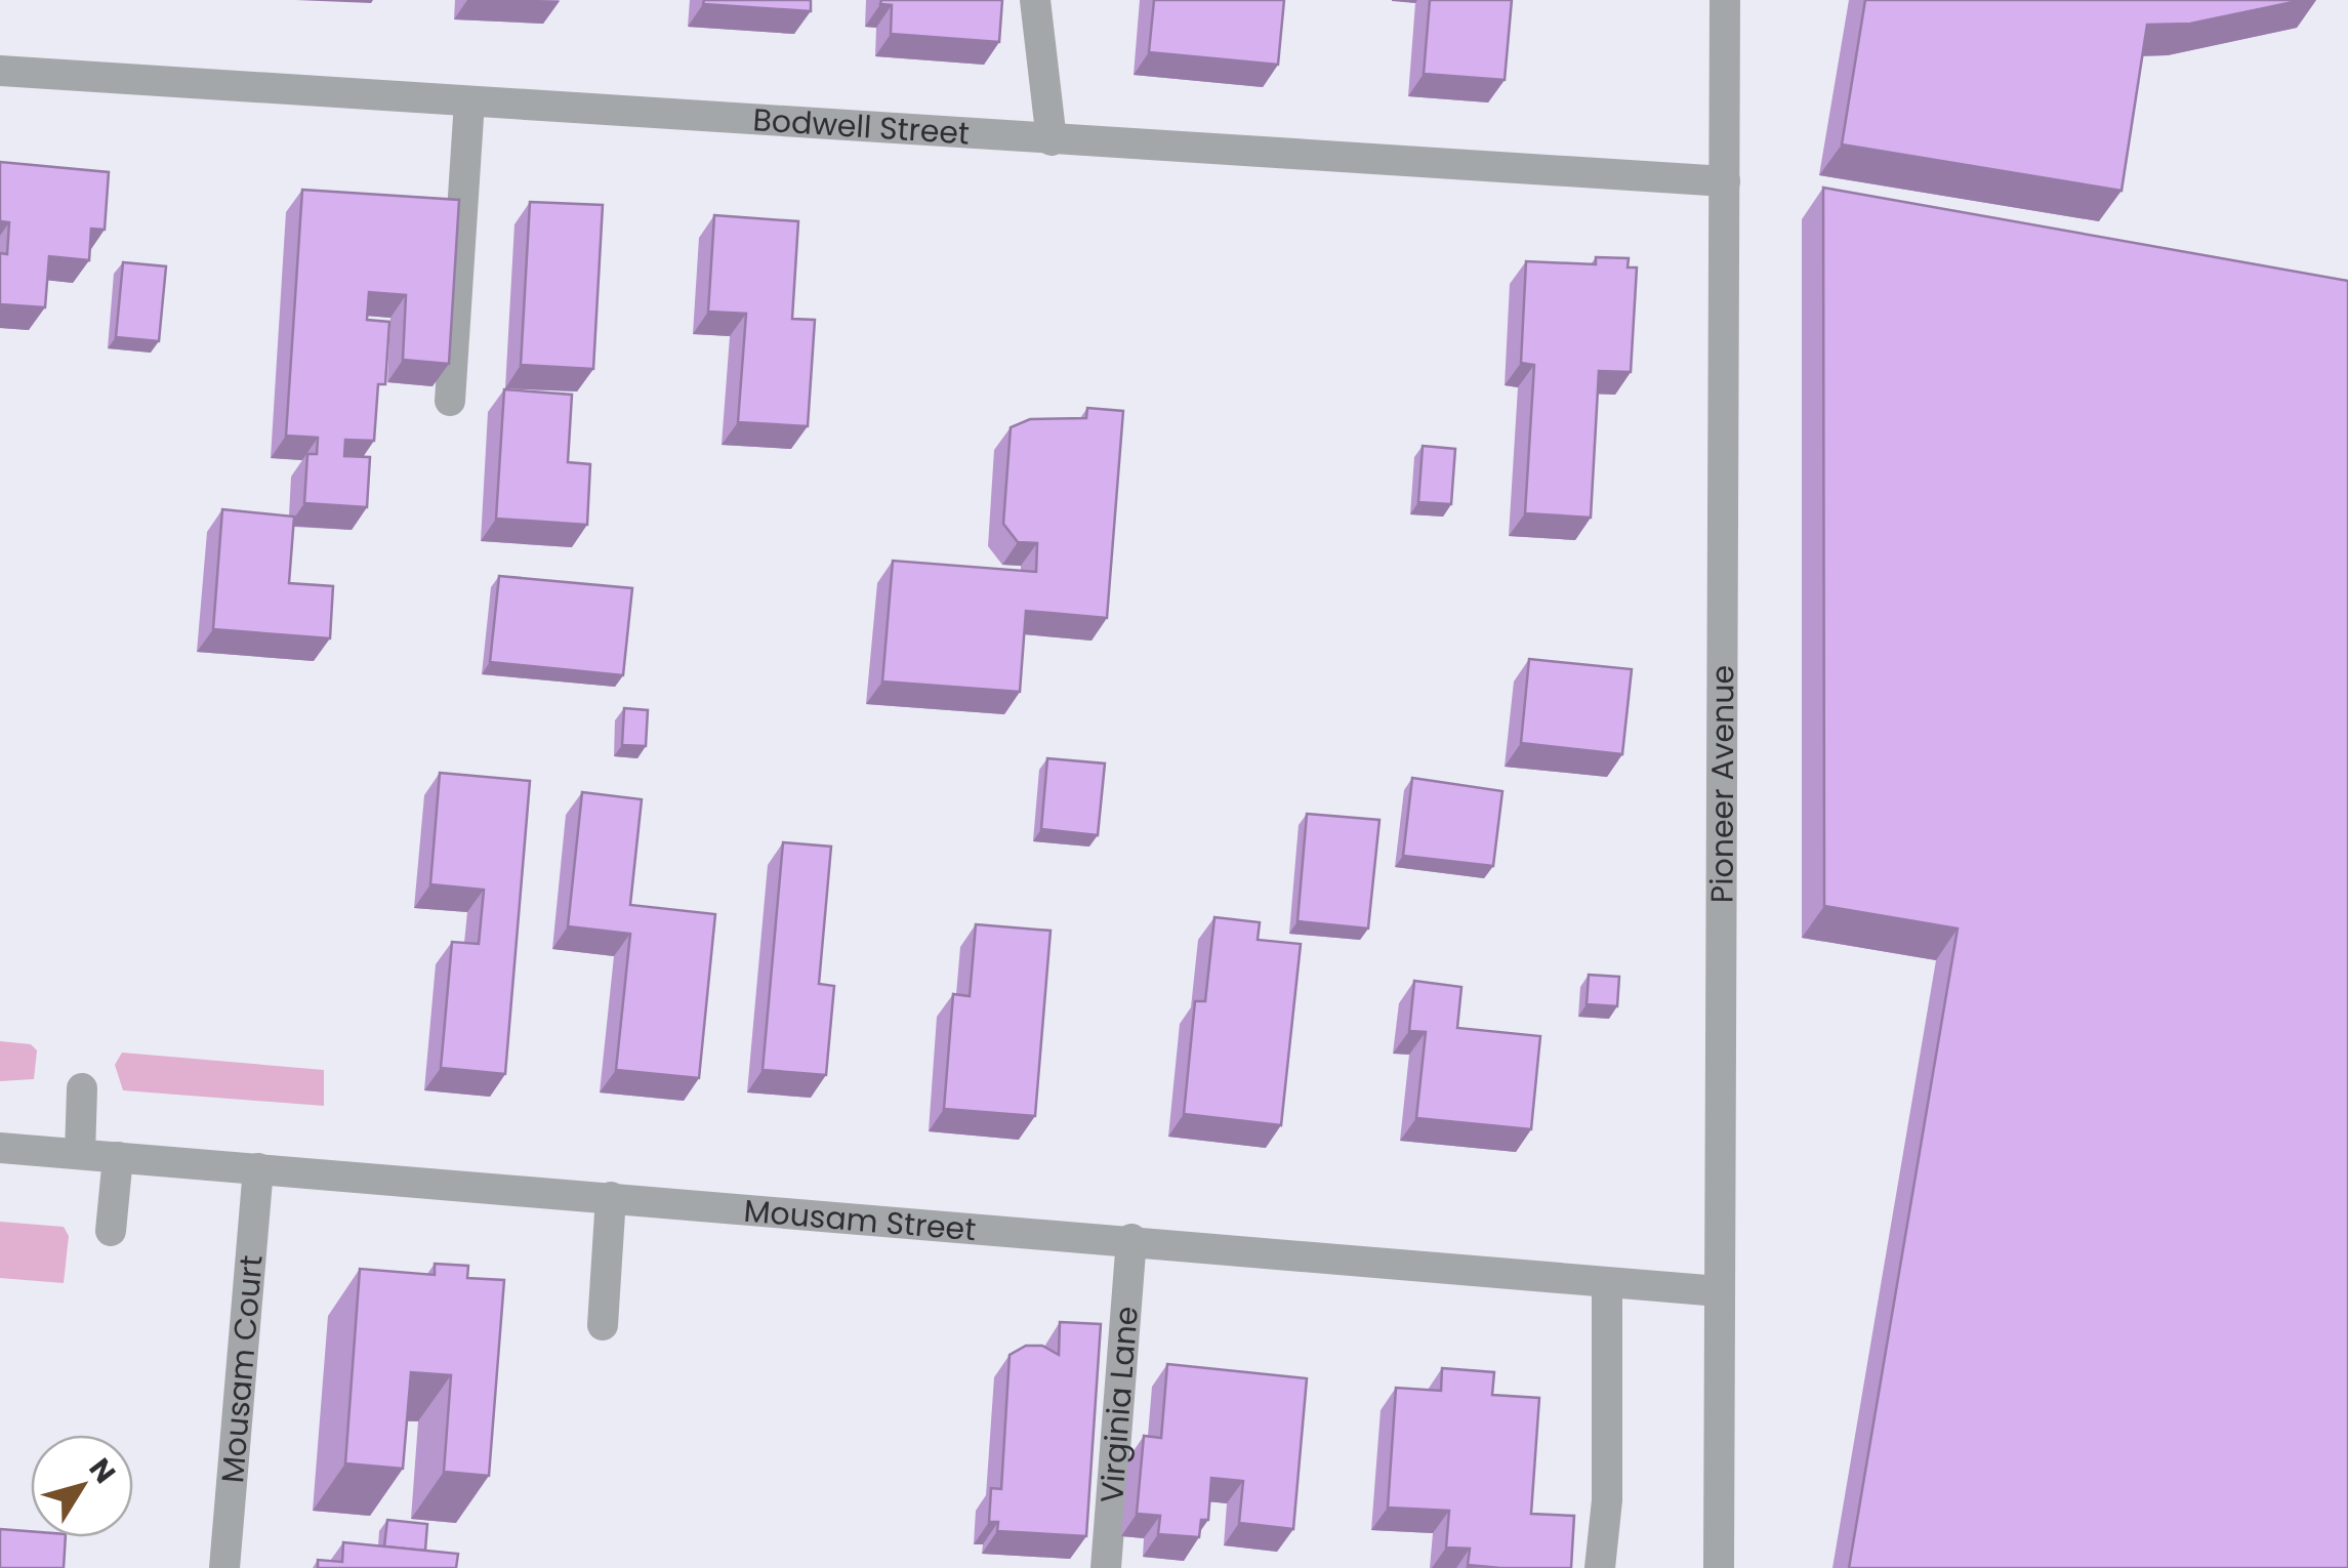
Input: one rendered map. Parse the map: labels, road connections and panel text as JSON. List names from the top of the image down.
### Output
{
  "streets": {
    "street": [
      "Bodwell Street",
      "Pioneer Avenue",
      "Mousam Street",
      "Mousam Court",
      "Virginia Lane"
    ]
  },
  "crossings": [
    ["Bodwell Street", "Pioneer Avenue"],
    ["Pioneer Avenue", "Mousam Street"],
    ["Mousam Street", "Mousam Court"],
    ["Mousam Street", "Virginia Lane"]
  ],
  "north": "top right"
}
